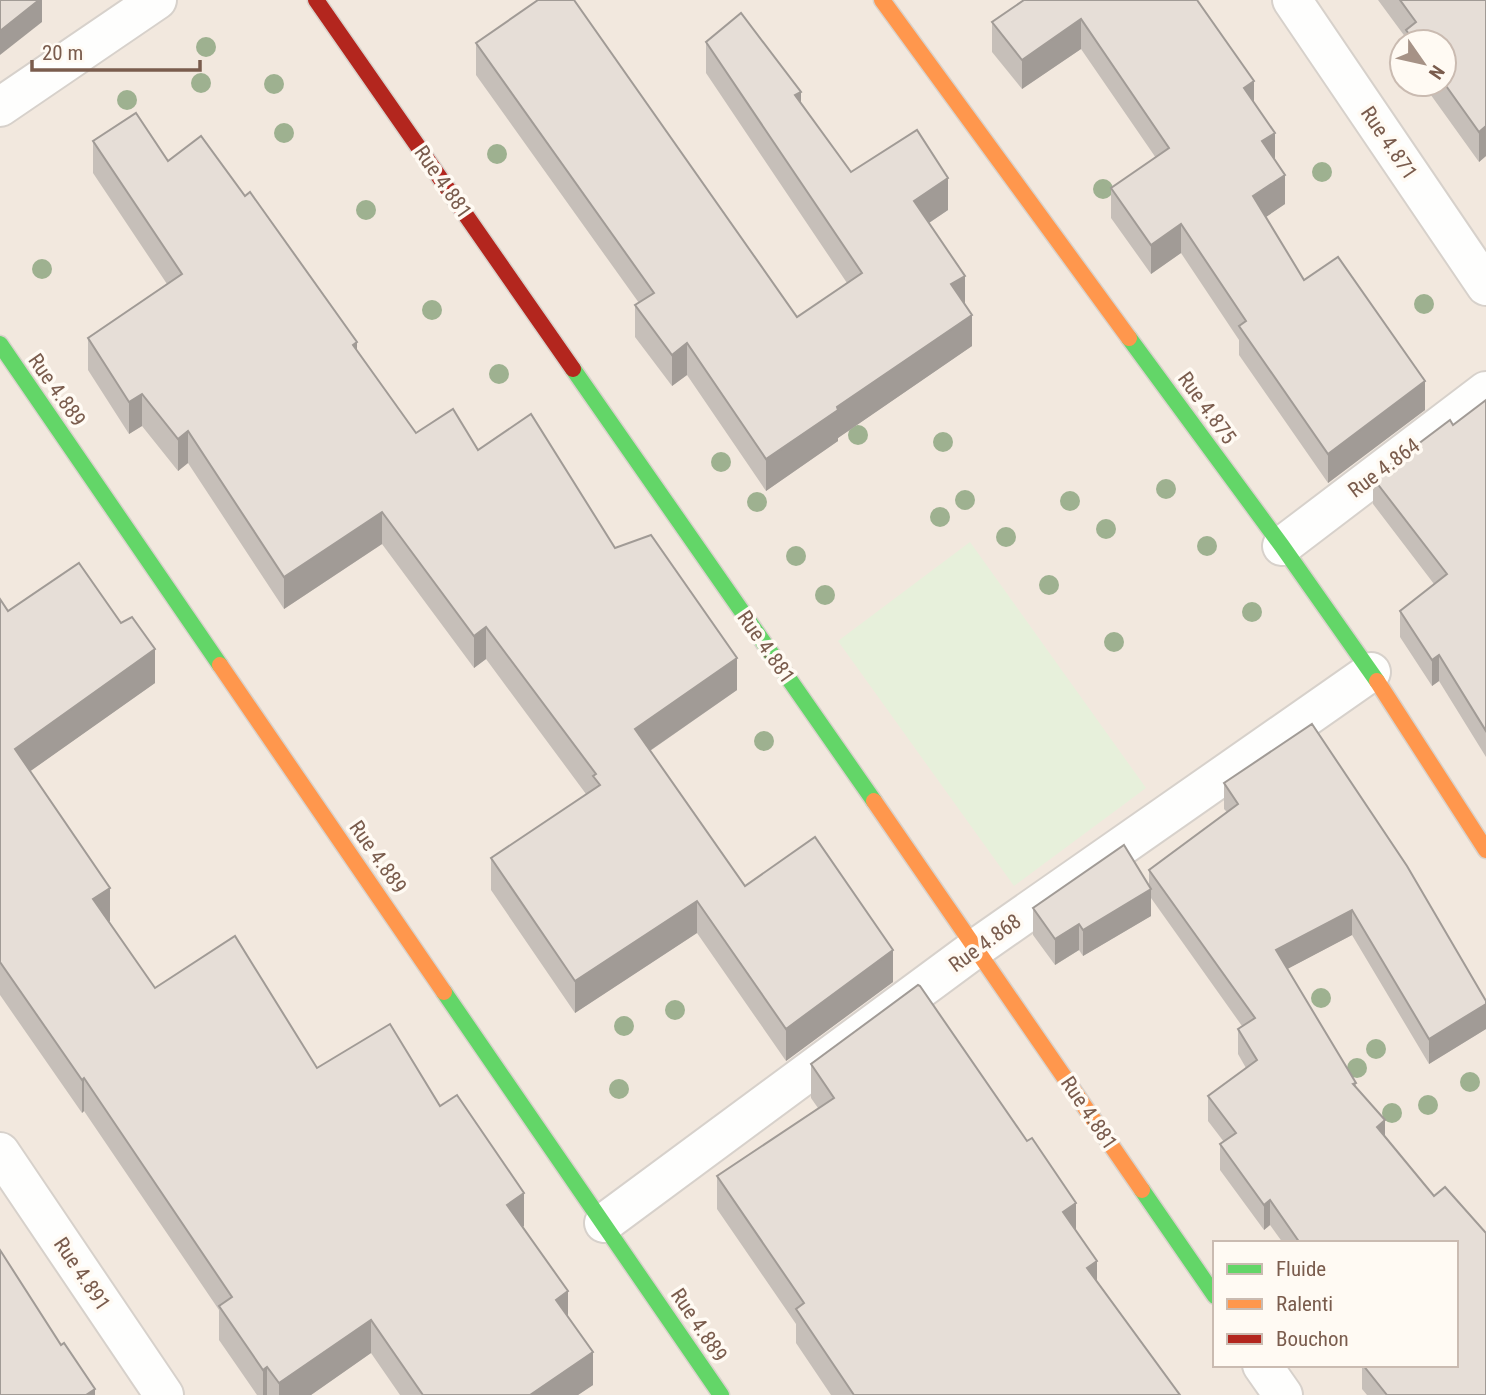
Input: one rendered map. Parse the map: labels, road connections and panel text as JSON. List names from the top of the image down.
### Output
{
  "streets": {
    "street": [
      "Rue 4.871",
      "Rue 4.881",
      "Rue 4.889",
      "Rue 4.875",
      "Rue 4.864",
      "Rue 4.868",
      "Rue 4.891"
    ]
  },
  "crossings": [
    ["Rue 4.881", "Rue 4.868"],
    ["Rue 4.889", "Rue 4.868"],
    ["Rue 4.875", "Rue 4.864"],
    ["Rue 4.875", "Rue 4.868"]
  ],
  "legend": ["Fluide", "Ralenti", "Bouchon"],
  "scale_bar": "20 m",
  "north": "bottom right"
}
